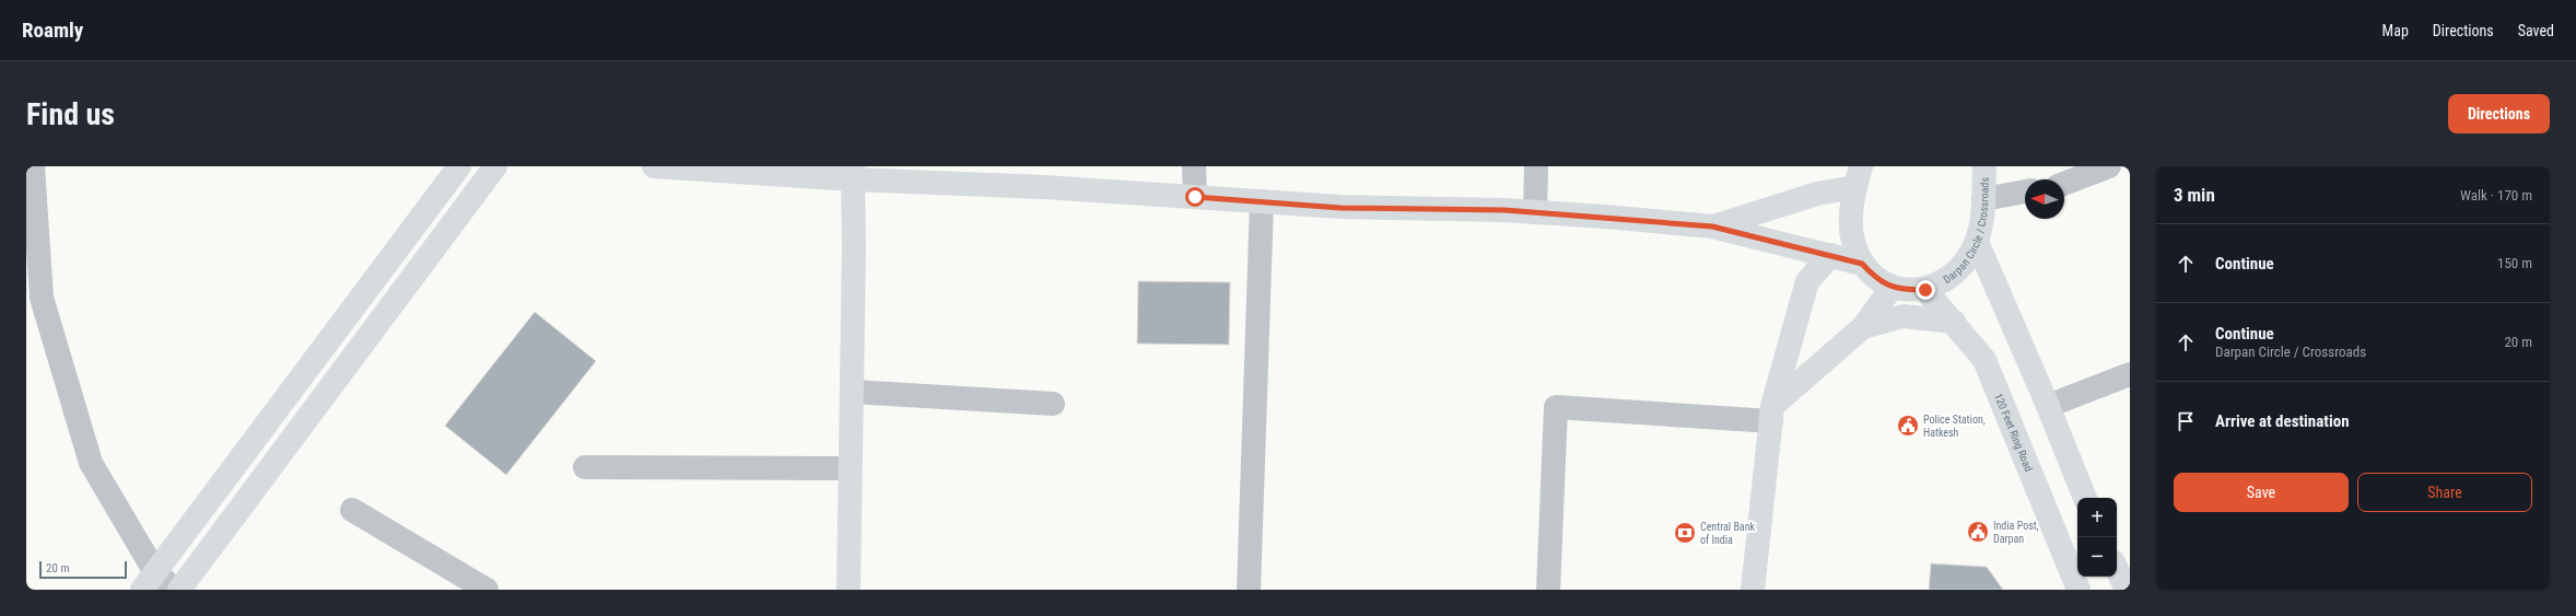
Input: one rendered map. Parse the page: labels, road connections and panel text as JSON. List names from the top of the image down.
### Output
{
  "streets": {
    "street": ["Darpan Circle / Crossroads", "120 Feet Ring Road"]
  },
  "crossings": [
    ["Darpan Circle / Crossroads", "120 Feet Ring Road"]
  ],
  "places": {
    "public building": ["Police Station, Hatkesh", "India Post, Darpan"],
    "bank": ["Central Bank of India"]
  },
  "scale_bar": "20 m",
  "north": "left",
  "page": {
    "header": "Roamly",
    "nav": ["Map", "Directions", "Saved"],
    "buttons": [
      "Directions",
      ["Save", "Share"]
    ],
    "title": "Find us",
    "heading": ["3 min", "Walk · 170 m"],
    "list": [
      ["Continue", "150 m"],
      ["Continue", "Darpan Circle / Crossroads", "20 m"],
      "Arrive at destination"
    ],
    "map_buttons": ["+", "−"],
    "scale": "20 m"
  }
}
